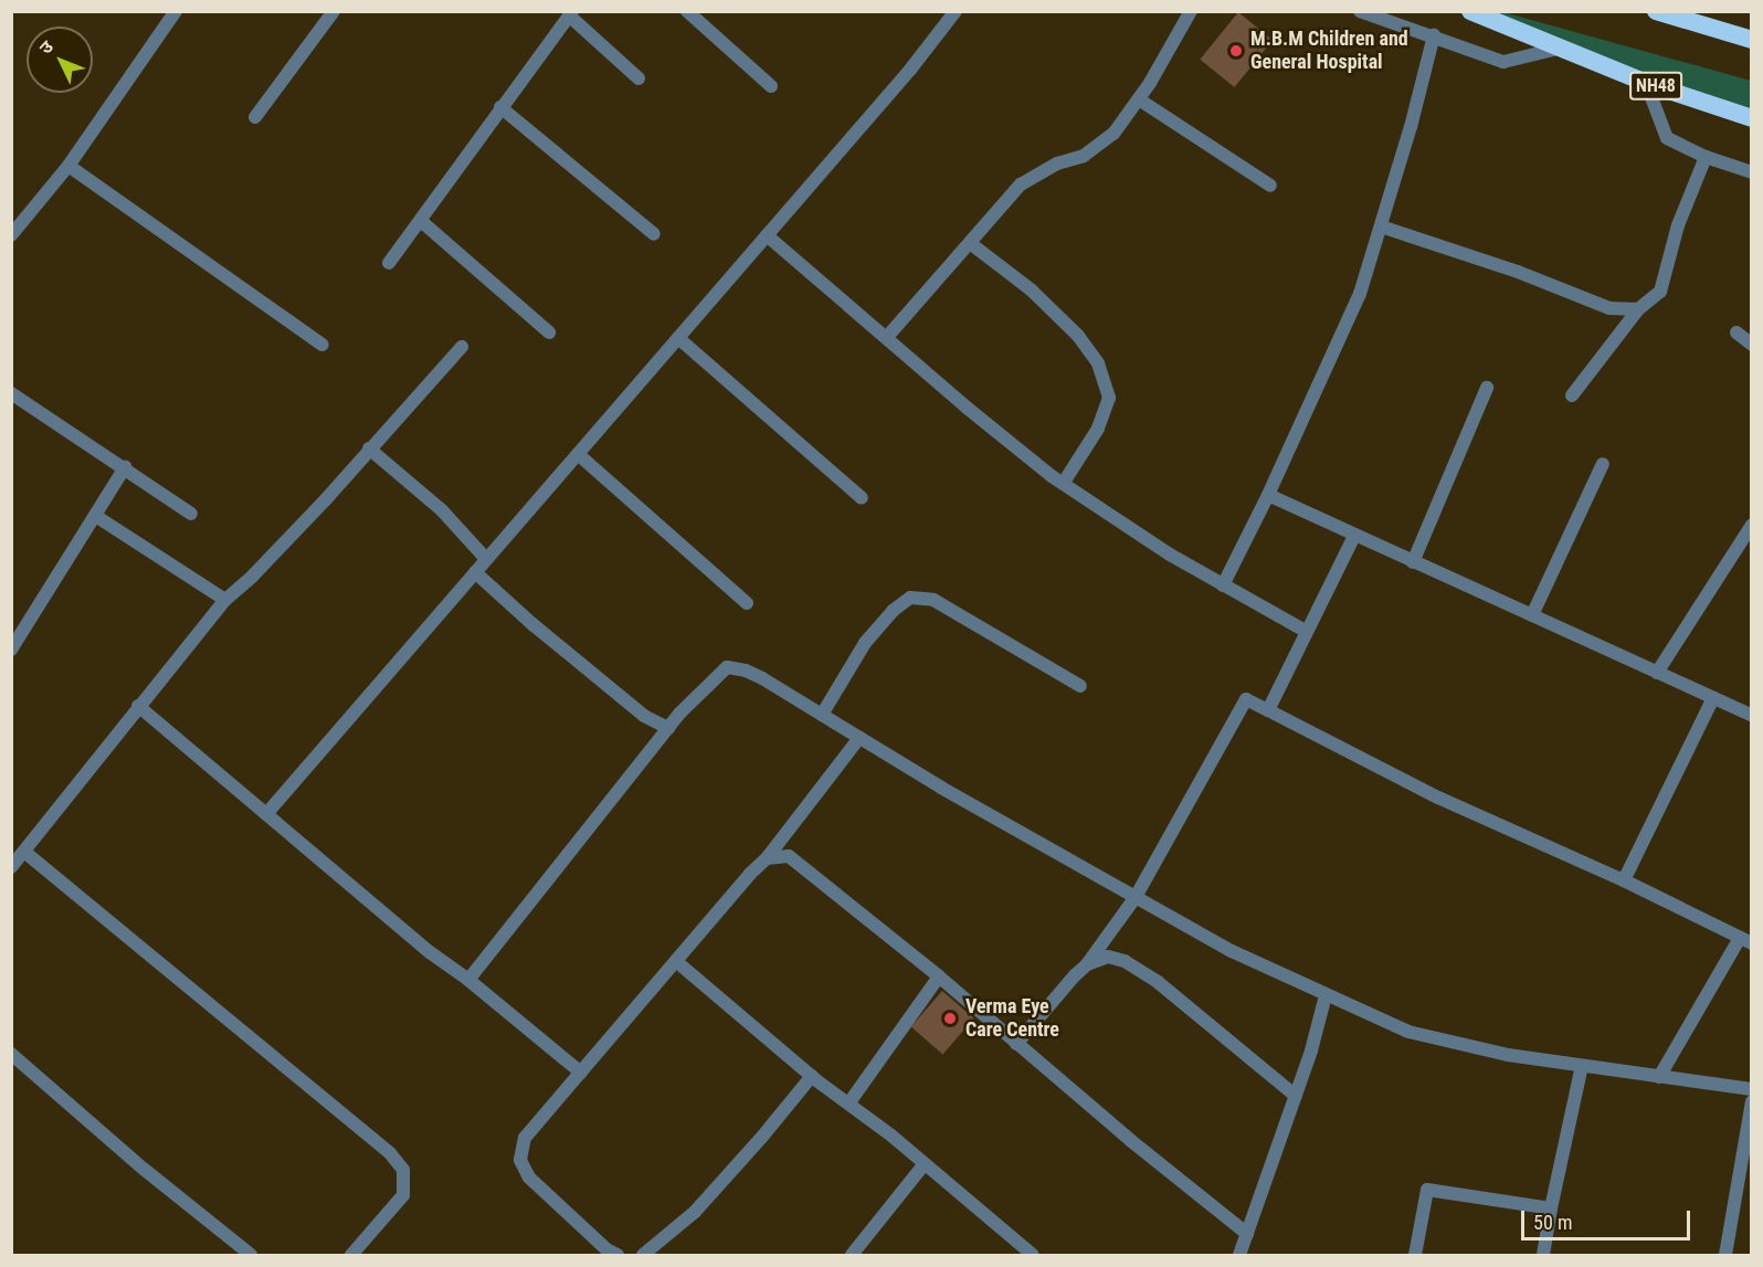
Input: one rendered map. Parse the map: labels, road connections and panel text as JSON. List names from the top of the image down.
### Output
{
  "streets": {
    "highway": ["NH48"]
  },
  "places": ["M.B.M Children and General Hospital", "Verma Eye Care Centre"],
  "scale_bar": "50 m",
  "north": "top left"
}
